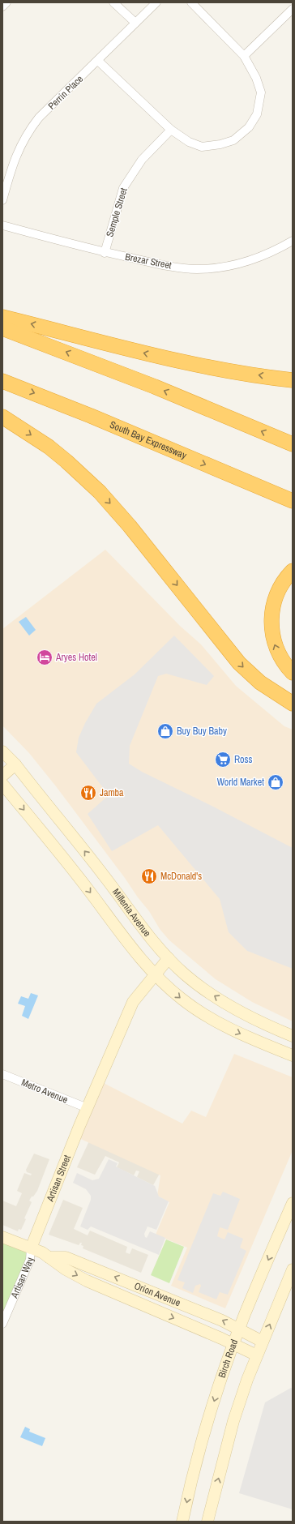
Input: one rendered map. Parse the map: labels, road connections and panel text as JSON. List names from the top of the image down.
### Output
{
  "streets": {
    "highway": ["South Bay Expressway"],
    "street": [
      "Perrin Place",
      "Semple Street",
      "Brezar Street",
      "Millenia Avenue",
      "Metro Avenue",
      "Artisan Street",
      "Artisan Way",
      "Orion Avenue",
      "Birch Road"
    ]
  },
  "crossings": [
    ["Semple Street", "Brezar Street"],
    ["Metro Avenue", "Artisan Street"],
    ["Artisan Street", "Artisan Way"],
    ["Artisan Street", "Orion Avenue"],
    ["Artisan Way", "Orion Avenue"],
    ["Orion Avenue", "Birch Road"]
  ],
  "places": {
    "hotel": ["Aryes Hotel"],
    "shop": ["Buy Buy Baby", "World Market"],
    "supermarket": ["Ross"],
    "restaurant": ["Jamba", "McDonald's"]
  }
}
